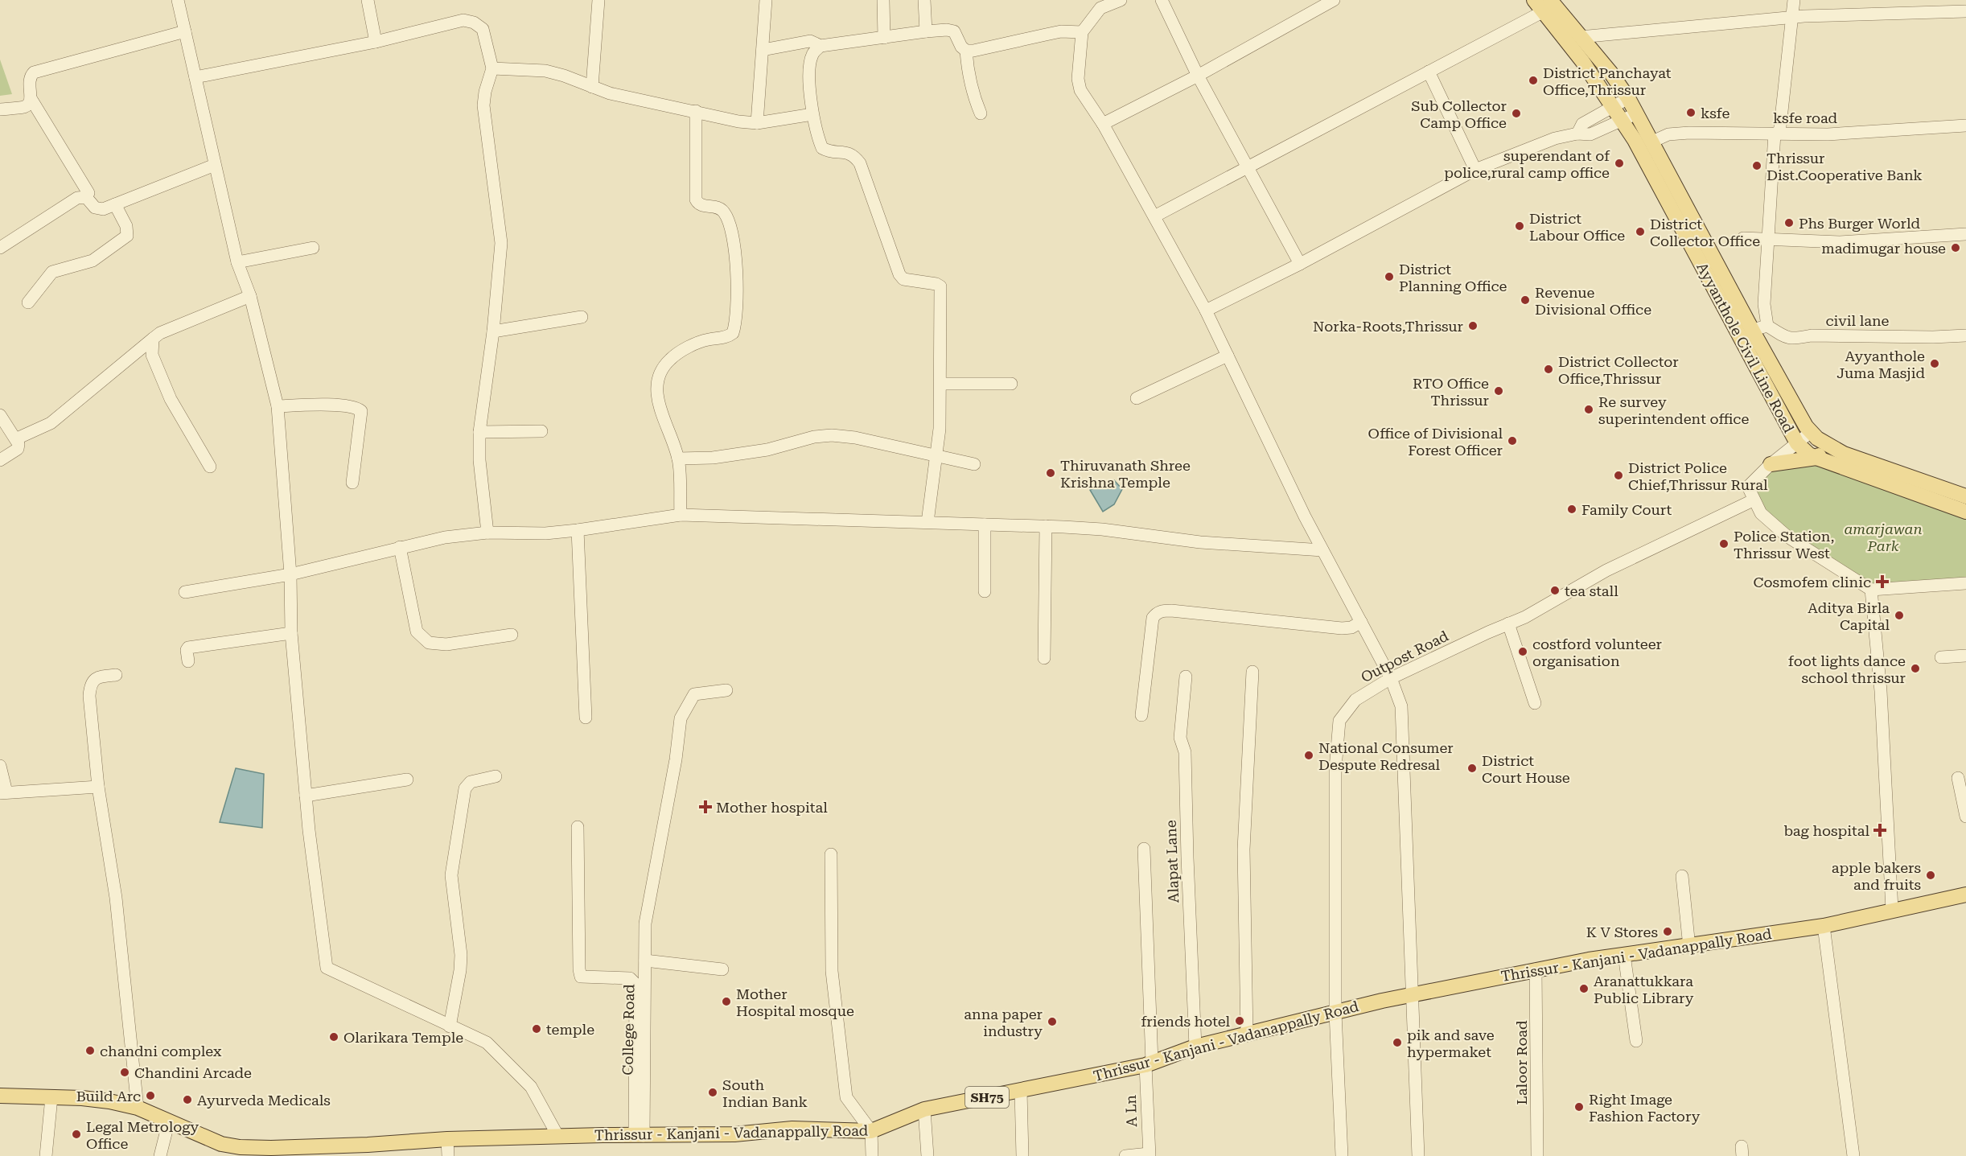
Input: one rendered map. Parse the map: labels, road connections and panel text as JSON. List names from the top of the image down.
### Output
{
  "streets": {
    "main road": ["Ayyanthole Civil Line Road", "Thrissur - Kanjani - Vadanappally Road", "SH75"],
    "street": [
      "ksfe road",
      "civil lane",
      "Outpost Road",
      "Alapat Lane",
      "College Road",
      "Laloor Road",
      "A Ln"
    ]
  },
  "crossings": [
    ["ksfe road", "Ayyanthole Civil Line Road"],
    ["Outpost Road", "Thrissur - Kanjani - Vadanappally Road"],
    ["Alapat Lane", "Thrissur - Kanjani - Vadanappally Road"],
    ["Thrissur - Kanjani - Vadanappally Road", "College Road"],
    ["Thrissur - Kanjani - Vadanappally Road", "Laloor Road"],
    ["Thrissur - Kanjani - Vadanappally Road", "A Ln"]
  ],
  "parks": ["amarjawan Park"],
  "places": {
    "other": [
      "District Panchayat Office,Thrissur",
      "ksfe",
      "Sub Collector Camp Office",
      "superendant of police,rural camp office",
      "Thrissur Dist.Cooperative Bank",
      "Phs Burger World",
      "District Labour Office",
      "District Collector Office",
      "madimugar house",
      "District Planning Office",
      "Revenue Divisional Office",
      "Norka-Roots,Thrissur",
      "Ayyanthole Juma Masjid",
      "District Collector Office,Thrissur",
      "RTO Office Thrissur",
      "Re survey superintendent office",
      "Office of Divisional Forest Officer",
      "Thiruvanath Shree Krishna Temple",
      "District Police Chief,Thrissur Rural",
      "Family Court",
      "Police Station, Thrissur West",
      "tea stall",
      "Aditya Birla Capital",
      "costford volunteer organisation",
      "foot lights dance school thrissur",
      "National Consumer Despute Redresal",
      "District Court House",
      "apple bakers and fruits",
      "K V Stores",
      "Aranattukkara Public Library",
      "Mother Hospital mosque",
      "friends hotel",
      "anna paper industry",
      "temple",
      "Olarikara Temple",
      "pik and save hypermaket",
      "chandni complex",
      "Chandini Arcade",
      "South Indian Bank",
      "Build Arc",
      "Ayurveda Medicals",
      "Right Image Fashion Factory",
      "Legal Metrology Office"
    ],
    "health": ["Cosmofem clinic", "Mother hospital", "bag hospital"]
  }
}
